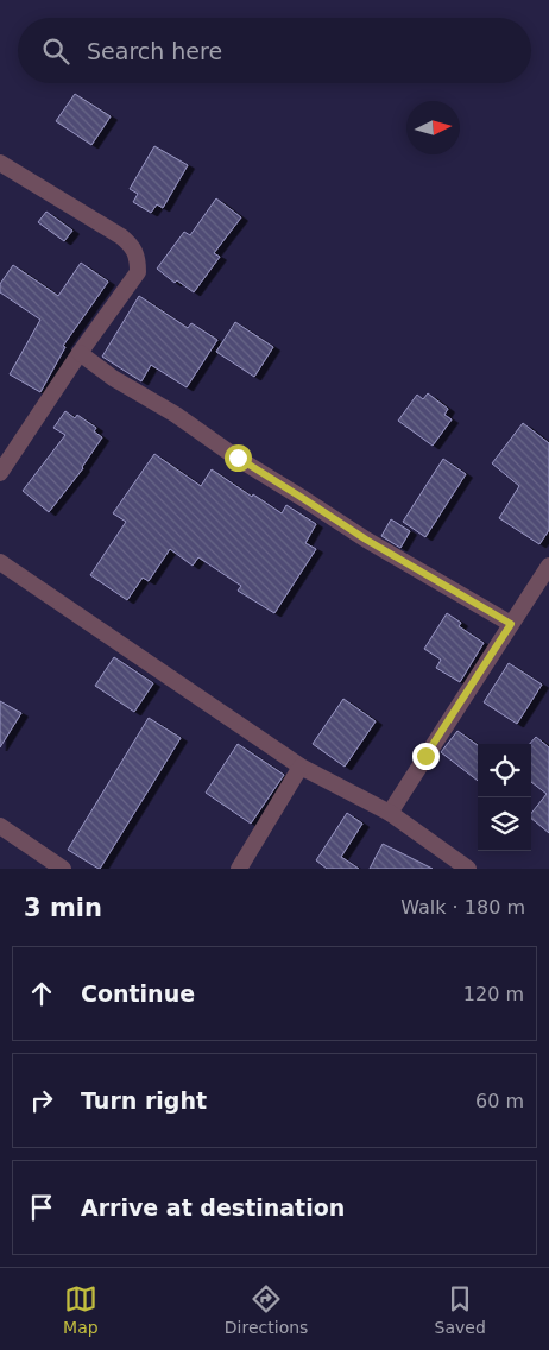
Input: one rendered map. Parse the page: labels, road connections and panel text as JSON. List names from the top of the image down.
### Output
{
  "north": "right",
  "page": {
    "search": "Search here",
    "heading": ["3 min", "Walk · 180 m"],
    "list": [
      ["Continue", "120 m"],
      ["Turn right", "60 m"],
      "Arrive at destination"
    ],
    "nav": ["Map", "Directions", "Saved"]
  }
}
